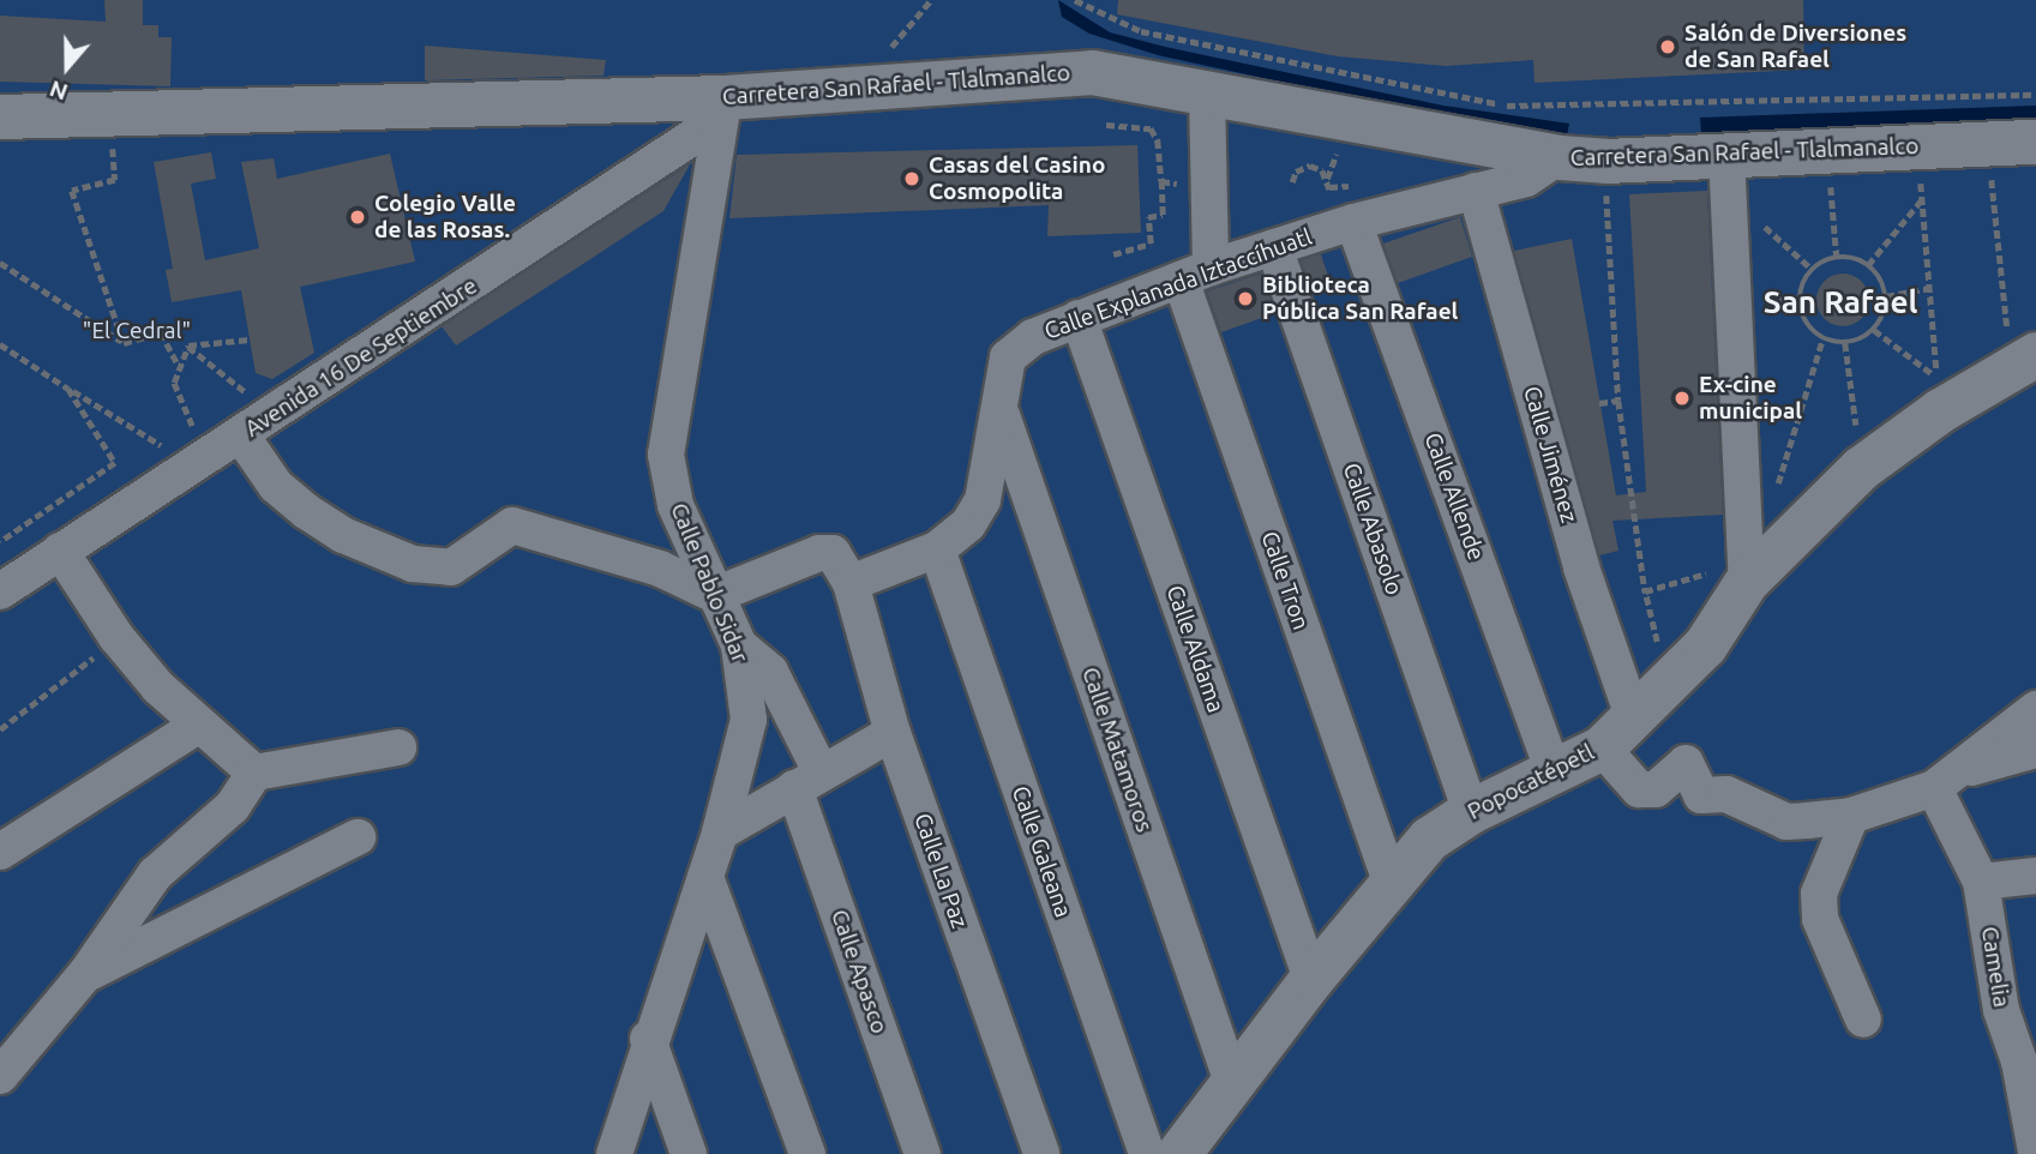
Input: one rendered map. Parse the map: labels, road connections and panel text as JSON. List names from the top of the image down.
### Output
{
  "streets": {
    "street": [
      "Carretera San Rafael - Tlalmanalco",
      "Calle Explanada Iztaccíhuatl",
      "Avenida 16 De Septiembre",
      "Calle Jiménez",
      "Calle Allende",
      "Calle Abasolo",
      "Calle Tron",
      "Calle Pablo Sidar",
      "Calle Aldama",
      "Calle Matamoros",
      "Popocatépetl",
      "Calle Galeana",
      "Calle La Paz",
      "Camelia",
      "Calle Apasco"
    ]
  },
  "crossings": [
    ["Carretera San Rafael - Tlalmanalco", "Calle Explanada Iztaccíhuatl"],
    ["Carretera San Rafael - Tlalmanalco", "Avenida 16 De Septiembre"],
    ["Carretera San Rafael - Tlalmanalco", "Calle Tron"],
    ["Carretera San Rafael - Tlalmanalco", "Calle Pablo Sidar"],
    ["Calle Explanada Iztaccíhuatl", "Calle Jiménez"],
    ["Calle Explanada Iztaccíhuatl", "Calle Allende"],
    ["Calle Explanada Iztaccíhuatl", "Calle Abasolo"],
    ["Calle Explanada Iztaccíhuatl", "Calle Tron"],
    ["Calle Explanada Iztaccíhuatl", "Calle Aldama"],
    ["Calle Explanada Iztaccíhuatl", "Calle Matamoros"],
    ["Calle Explanada Iztaccíhuatl", "Calle Galeana"],
    ["Calle Explanada Iztaccíhuatl", "Calle La Paz"],
    ["Avenida 16 De Septiembre", "Calle Pablo Sidar"],
    ["Calle Jiménez", "Popocatépetl"],
    ["Calle Allende", "Popocatépetl"],
    ["Calle Abasolo", "Popocatépetl"],
    ["Calle Tron", "Popocatépetl"],
    ["Calle Pablo Sidar", "Calle Apasco"],
    ["Calle Aldama", "Popocatépetl"],
    ["Calle Matamoros", "Popocatépetl"]
  ],
  "districts": ["San Rafael"],
  "parks": ["\"El Cedral\""],
  "places": [
    "Salón de Diversiones de San Rafael",
    "Casas del Casino Cosmopolita",
    "Colegio Valle de las Rosas.",
    "Biblioteca Pública San Rafael",
    "Ex-cine municipal"
  ],
  "north": "bottom"
}
